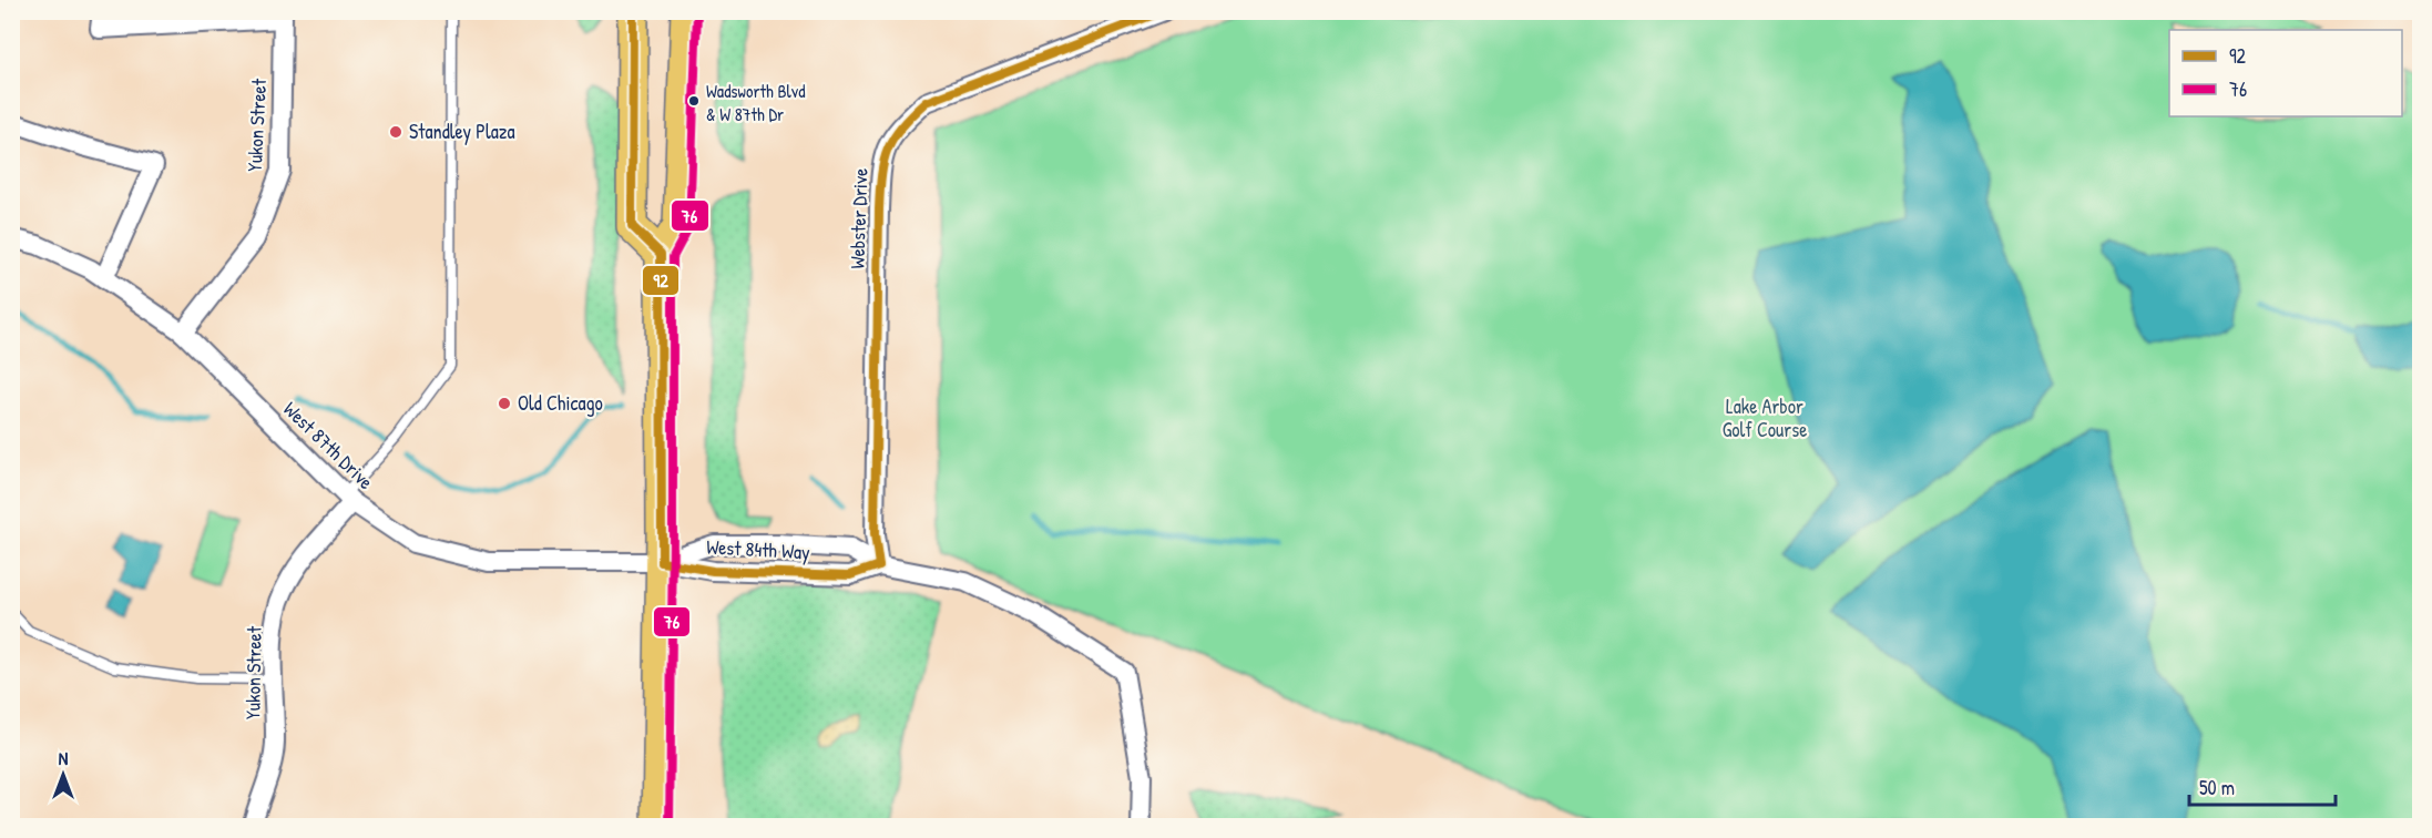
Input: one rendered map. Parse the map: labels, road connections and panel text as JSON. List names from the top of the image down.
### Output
{
  "streets": {
    "street": [
      "Yukon Street",
      "Webster Drive",
      "West 87th Drive",
      "West 84th Way"
    ]
  },
  "crossings": [
    ["Yukon Street", "West 87th Drive"],
    ["Webster Drive", "West 84th Way"],
    ["West 87th Drive", "West 84th Way"]
  ],
  "parks": ["Lake Arbor Golf Course"],
  "places": ["Wadsworth Blvd & W 87th Dr", "Standley Plaza", "Old Chicago"],
  "lines": ["transit line 92", "transit line 76"],
  "legend": ["92", "76"],
  "scale_bar": "50 m",
  "north": "top"
}
